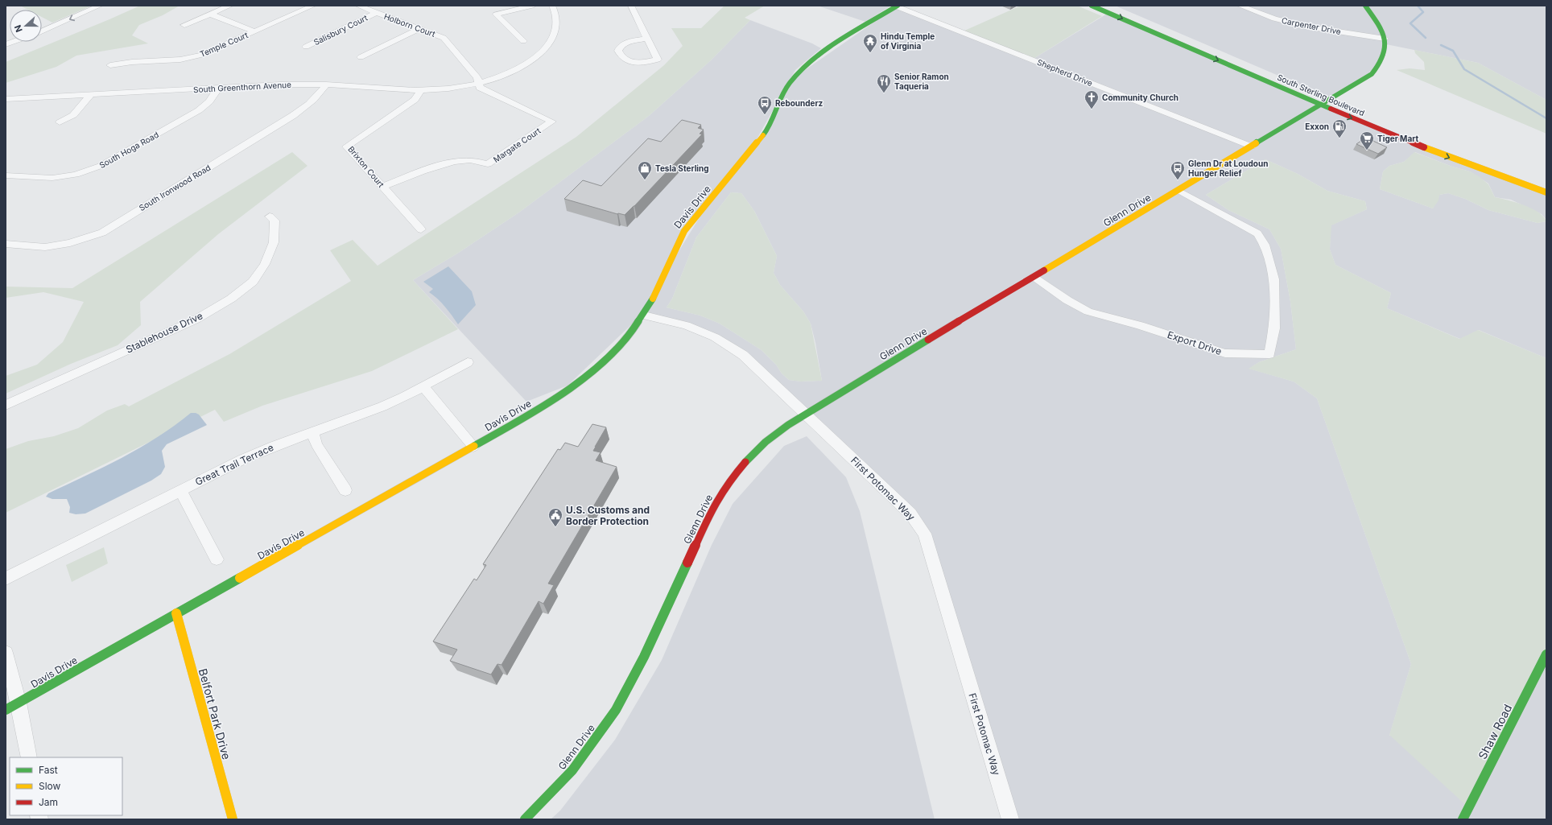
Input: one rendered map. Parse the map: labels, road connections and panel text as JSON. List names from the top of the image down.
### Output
{
  "streets": {
    "main road": [
      "South Sterling Boulevard",
      "Davis Drive",
      "Glenn Drive",
      "Belfort Park Drive",
      "Shaw Road"
    ],
    "street": [
      "Holborn Court",
      "Carpenter Drive",
      "Salisbury Court",
      "Temple Court",
      "Shepherd Drive",
      "South Greenthorn Avenue",
      "Margate Court",
      "South Hoga Road",
      "Brixton Court",
      "South Ironwood Road",
      "Stablehouse Drive",
      "Export Drive",
      "Great Trail Terrace",
      "First Potomac Way"
    ]
  },
  "crossings": [
    ["Holborn Court", "Salisbury Court"],
    ["Holborn Court", "South Greenthorn Avenue"],
    ["Holborn Court", "Margate Court"],
    ["Carpenter Drive", "Glenn Drive"],
    ["Shepherd Drive", "Davis Drive"],
    ["Shepherd Drive", "Glenn Drive"],
    ["South Greenthorn Avenue", "Margate Court"],
    ["South Greenthorn Avenue", "South Hoga Road"],
    ["South Greenthorn Avenue", "Brixton Court"],
    ["South Greenthorn Avenue", "South Ironwood Road"],
    ["South Sterling Boulevard", "Glenn Drive"],
    ["Margate Court", "Brixton Court"],
    ["Davis Drive", "First Potomac Way"],
    ["Davis Drive", "Belfort Park Drive"],
    ["Glenn Drive", "Export Drive"],
    ["Glenn Drive", "First Potomac Way"]
  ],
  "one_way": ["South Sterling Boulevard"],
  "places": {
    "temple": ["Hindu Temple of Virginia"],
    "restaurant": ["Senior Ramon Taqueria"],
    "church": ["Community Church"],
    "bus stop": ["Rebounderz", "Glenn Dr at Loudoun Hunger Relief"],
    "fuel station": ["Exxon"],
    "supermarket": ["Tiger Mart"],
    "shop": ["Tesla Sterling"],
    "public building": ["U.S. Customs and Border Protection"]
  },
  "legend": ["Fast", "Slow", "Jam"],
  "north": "left"
}
